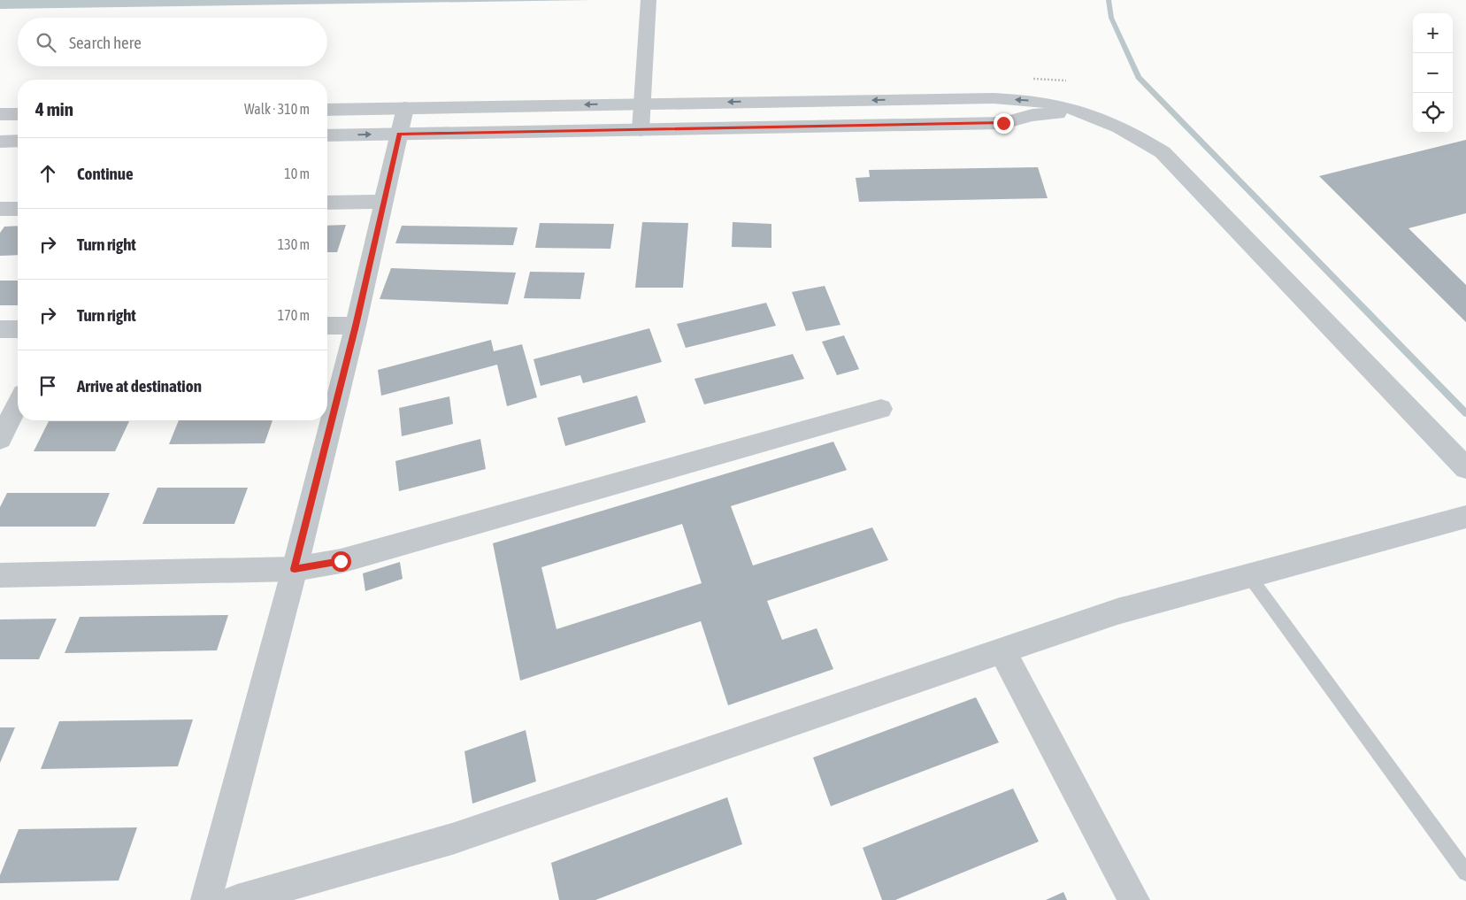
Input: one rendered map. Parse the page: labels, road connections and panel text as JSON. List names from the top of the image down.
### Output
{
  "page": {
    "map_buttons": ["+", "−"],
    "search": "Search here",
    "heading": ["4 min", "Walk · 310 m"],
    "list": [
      ["Continue", "10 m"],
      ["Turn right", "130 m"],
      ["Turn right", "170 m"],
      "Arrive at destination"
    ]
  }
}
